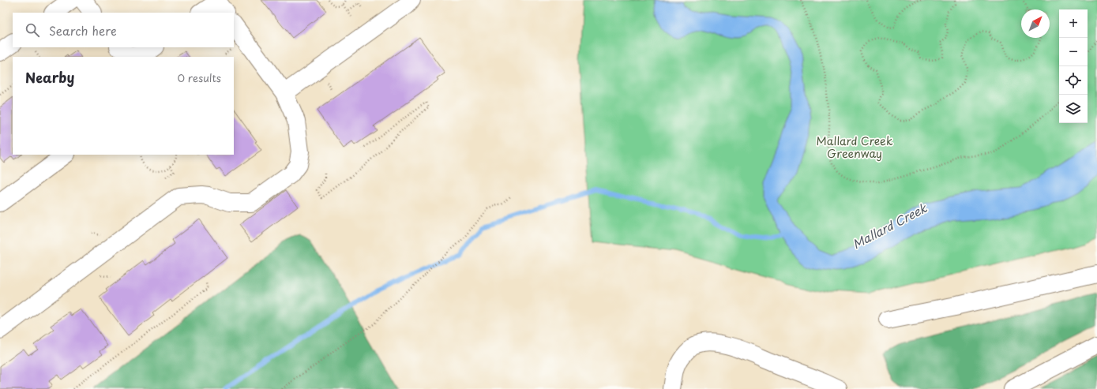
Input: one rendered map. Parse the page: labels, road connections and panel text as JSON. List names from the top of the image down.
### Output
{
  "water": ["Mallard Creek"],
  "parks": ["Mallard Creek Greenway"],
  "north": "top right",
  "page": {
    "map_buttons": ["+", "−"],
    "search": "Search here",
    "heading": ["Nearby", "0 results"]
  }
}
